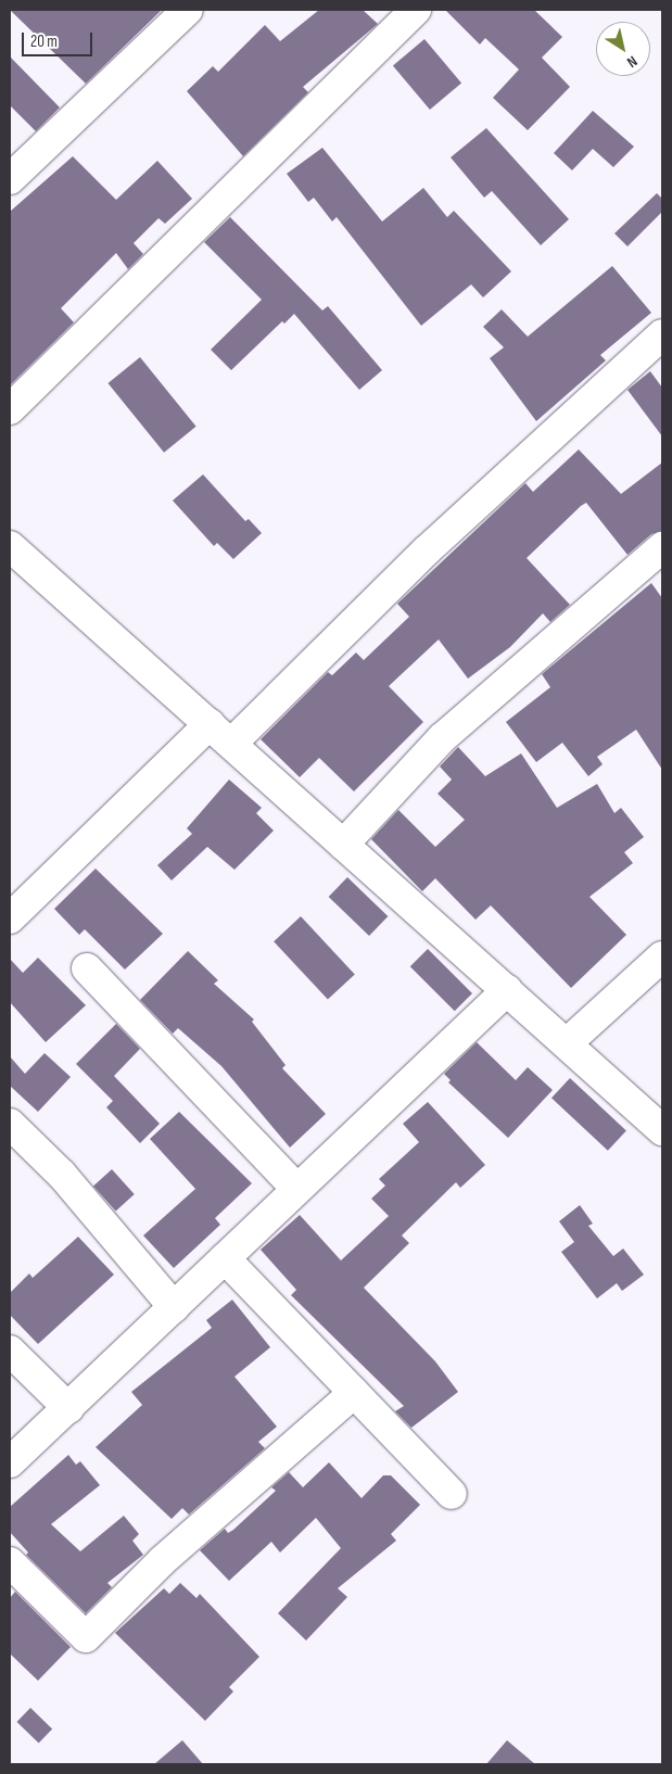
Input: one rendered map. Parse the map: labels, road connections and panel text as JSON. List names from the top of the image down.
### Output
{
  "scale_bar": "20 m",
  "north": "bottom right"
}
